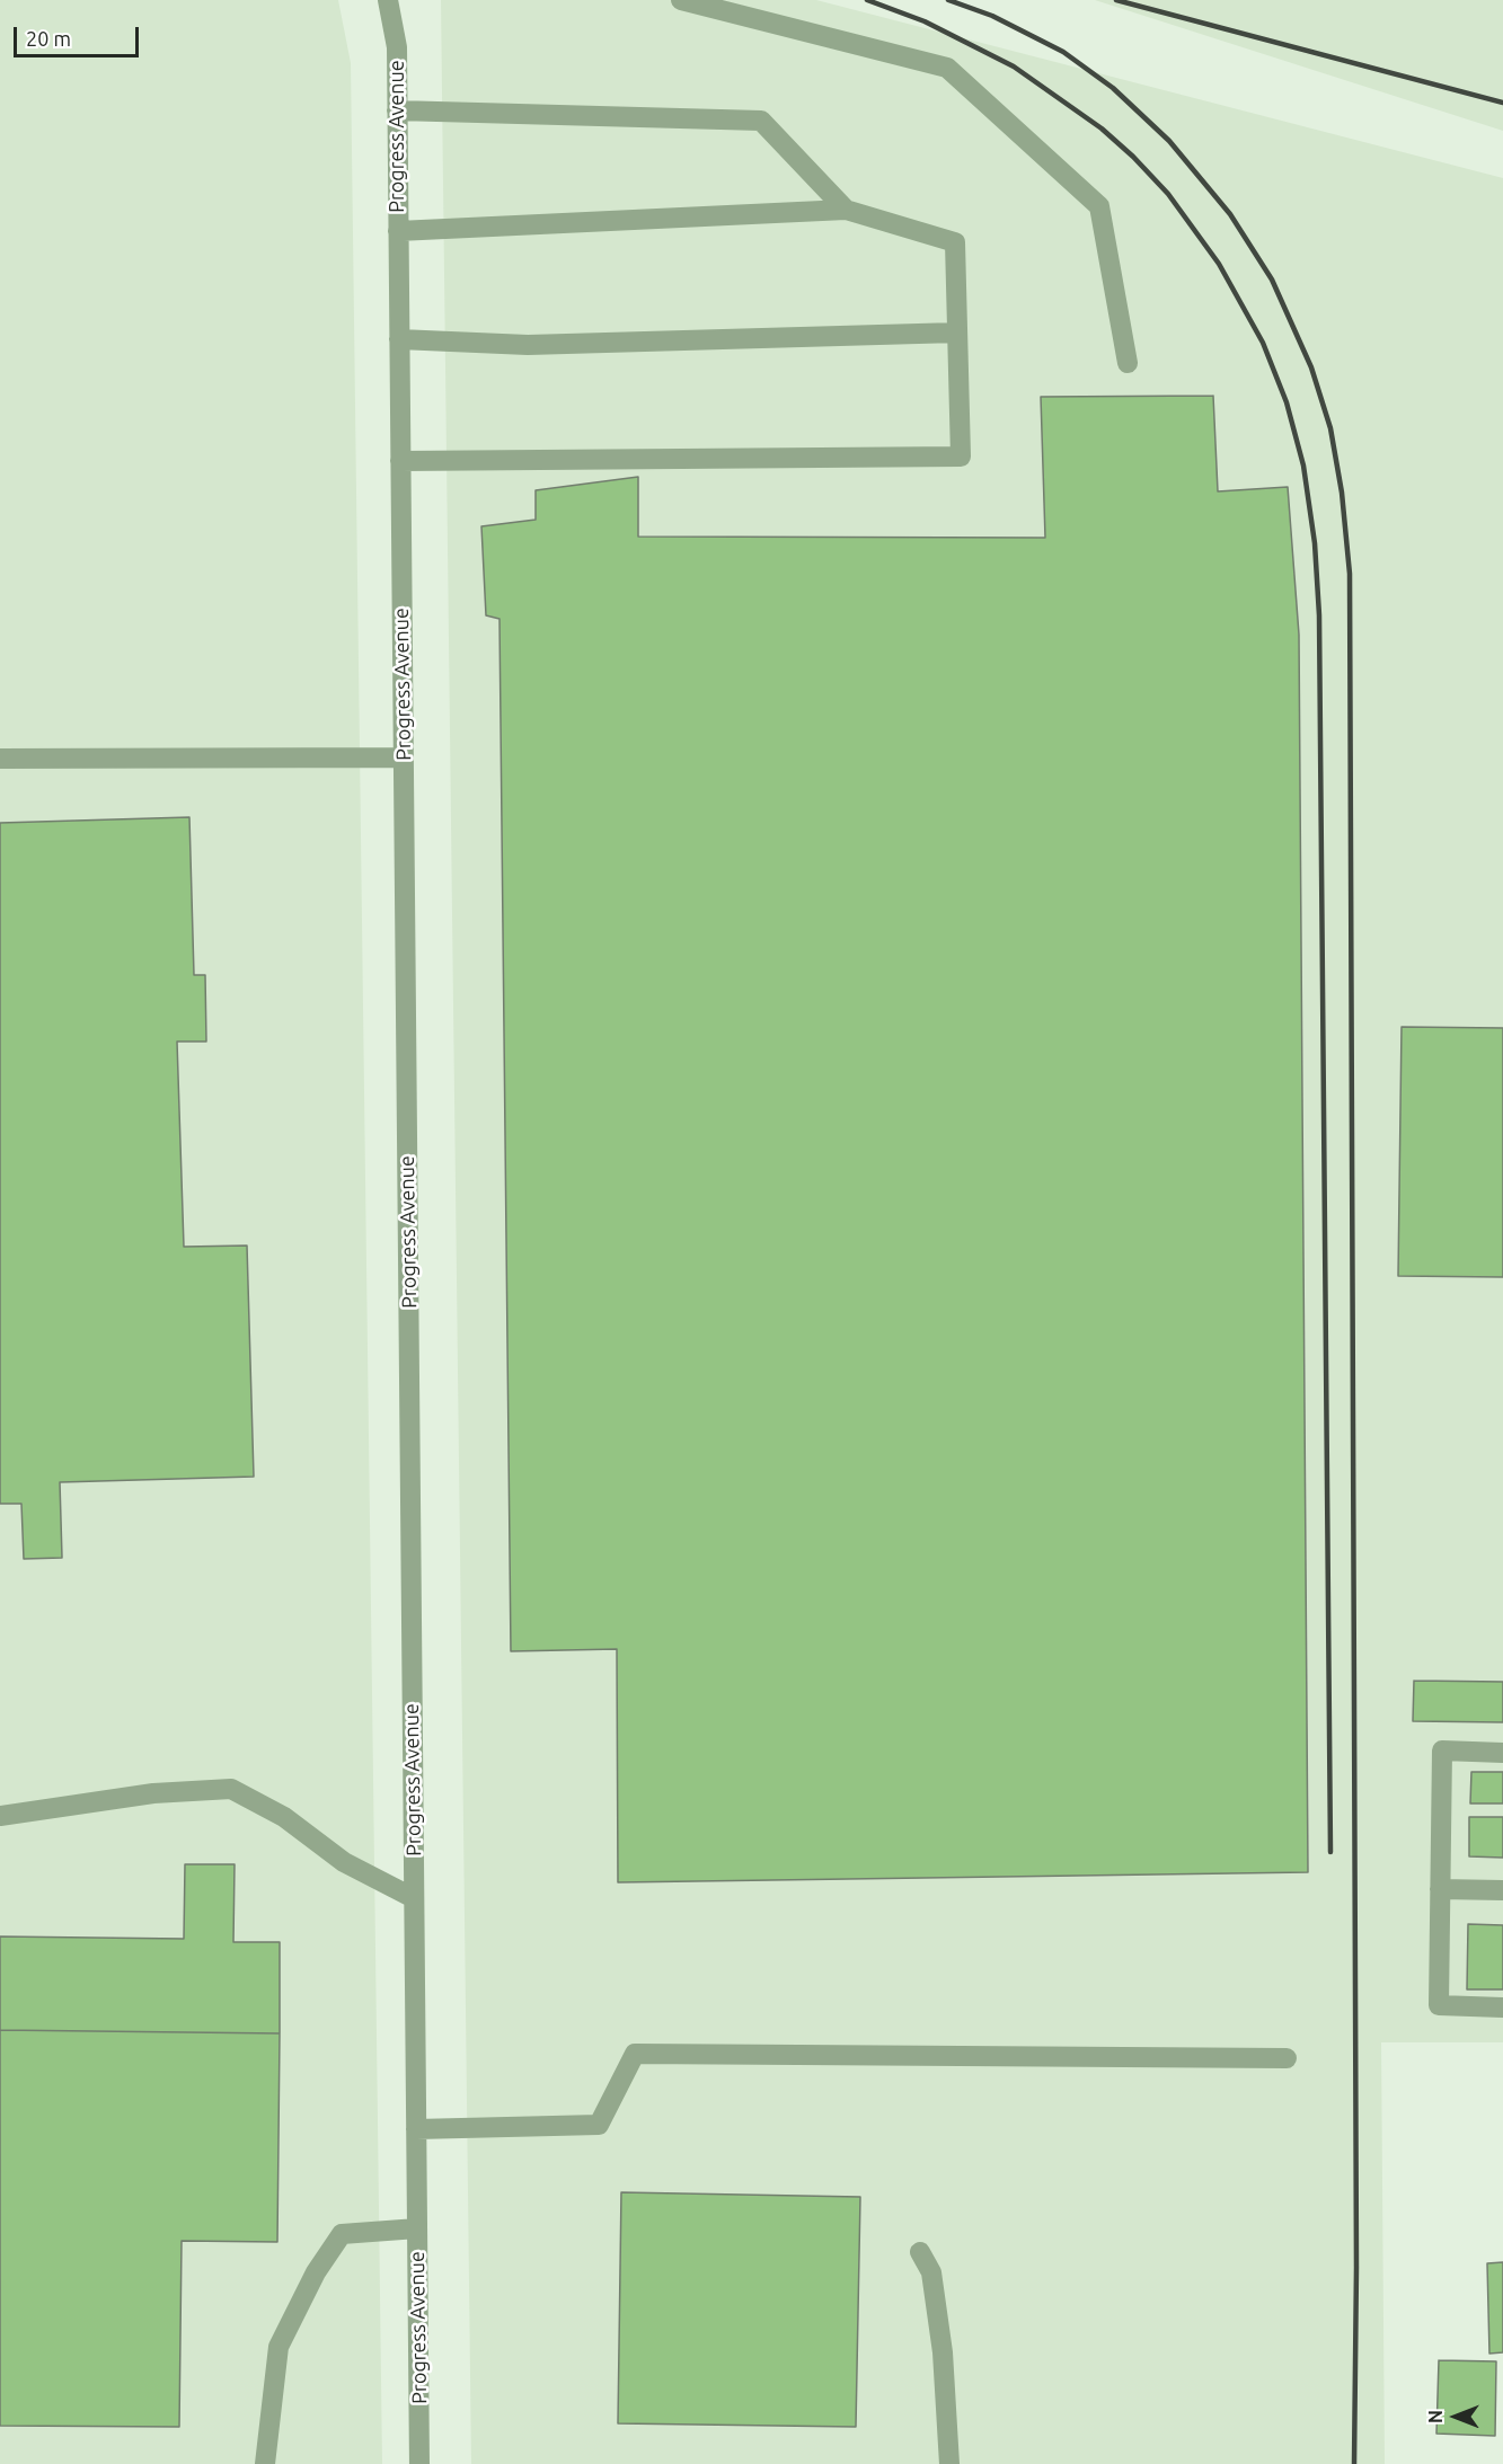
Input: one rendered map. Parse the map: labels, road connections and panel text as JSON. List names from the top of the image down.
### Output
{
  "streets": {
    "street": ["Progress Avenue"]
  },
  "scale_bar": "20 m",
  "north": "left"
}
